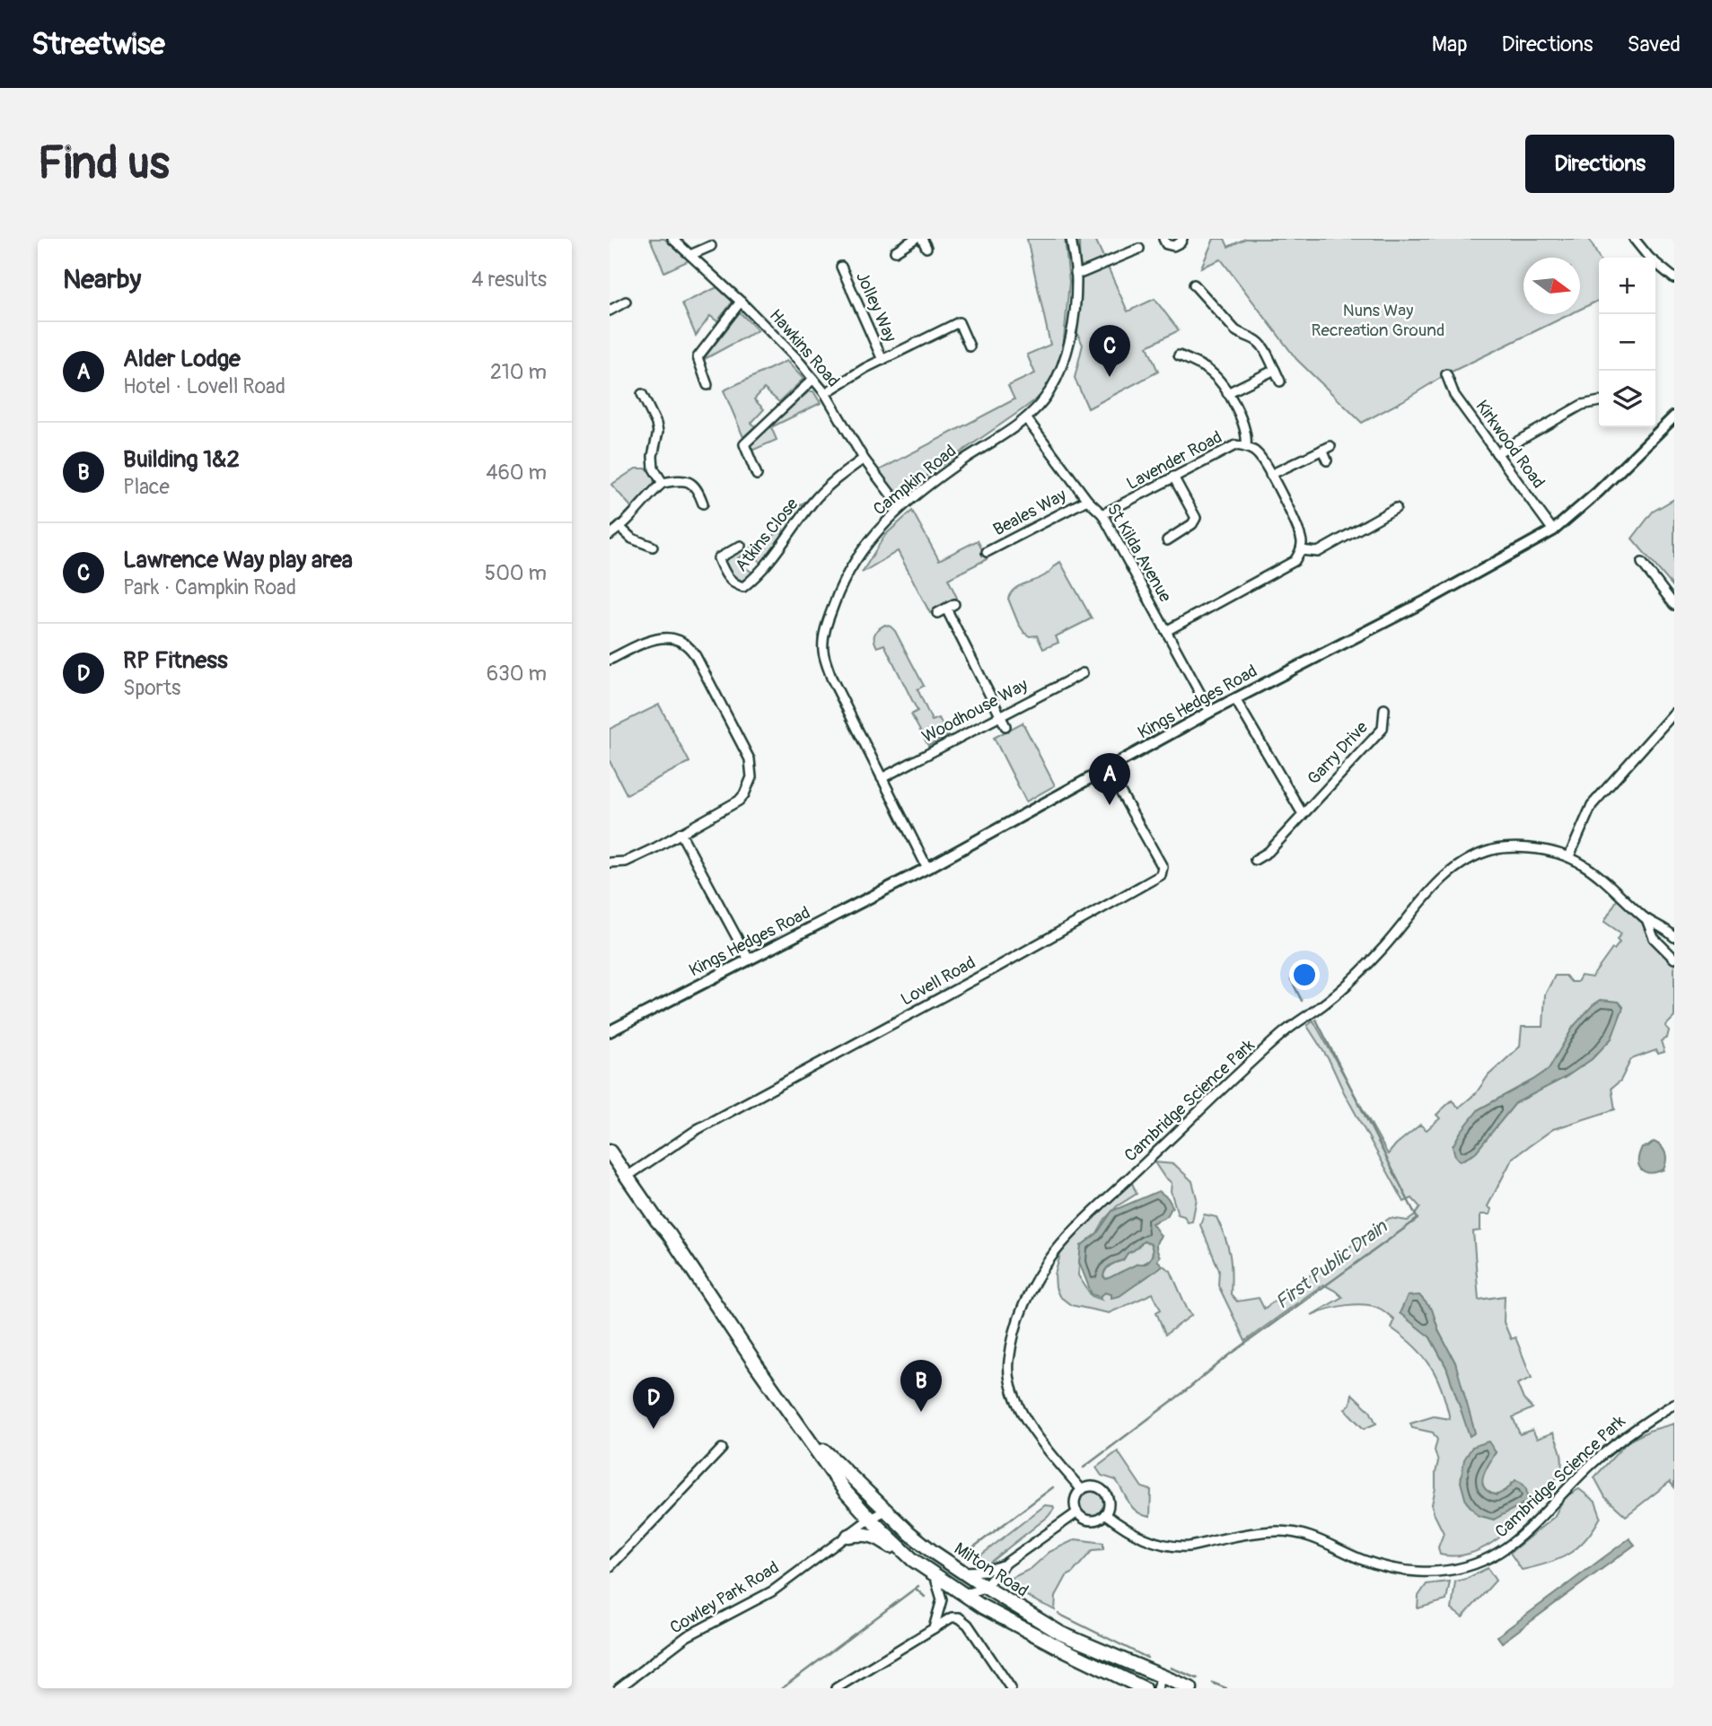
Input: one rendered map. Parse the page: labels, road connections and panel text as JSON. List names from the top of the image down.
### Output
{
  "streets": {
    "main road": ["Milton Road"],
    "street": [
      "Jolley Way",
      "Hawkins Road",
      "Kirkwood Road",
      "Lavender Road",
      "Campkin Road",
      "Beales Way",
      "Atkins Close",
      "St Kilda Avenue",
      "Kings Hedges Road",
      "Woodhouse Way",
      "Garry Drive",
      "Lovell Road",
      "Cambridge Science Park",
      "Cowley Park Road"
    ]
  },
  "crossings": [
    ["Hawkins Road", "Campkin Road"],
    ["Hawkins Road", "Atkins Close"],
    ["Kirkwood Road", "Kings Hedges Road"],
    ["Lavender Road", "St Kilda Avenue"],
    ["Campkin Road", "St Kilda Avenue"],
    ["Campkin Road", "Kings Hedges Road"],
    ["Campkin Road", "Woodhouse Way"],
    ["Beales Way", "St Kilda Avenue"],
    ["St Kilda Avenue", "Kings Hedges Road"],
    ["Kings Hedges Road", "Garry Drive"],
    ["Kings Hedges Road", "Lovell Road"],
    ["Lovell Road", "Milton Road"],
    ["Milton Road", "Cowley Park Road"]
  ],
  "water": ["First Public Drain"],
  "parks": ["Nuns Way Recreation Ground"],
  "north": "right",
  "page": {
    "header": "Streetwise",
    "nav": ["Map", "Directions", "Saved"],
    "buttons": "Directions",
    "title": "Find us",
    "heading": ["Nearby", "4 results"],
    "map_buttons": ["+", "−"],
    "list": [
      {
        "mark": "A",
        "name": "Alder Lodge",
        "note": "Hotel · Lovell Road",
        "value": "210 m"
      },
      {
        "mark": "B",
        "name": "Building 1&2",
        "note": "Place",
        "value": "460 m"
      },
      {
        "mark": "C",
        "name": "Lawrence Way play area",
        "note": "Park · Campkin Road",
        "value": "500 m"
      },
      {
        "mark": "D",
        "name": "RP Fitness",
        "note": "Sports",
        "value": "630 m"
      }
    ],
    "pins": [
      "C",
      "A",
      "B",
      "D"
    ]
  }
}
